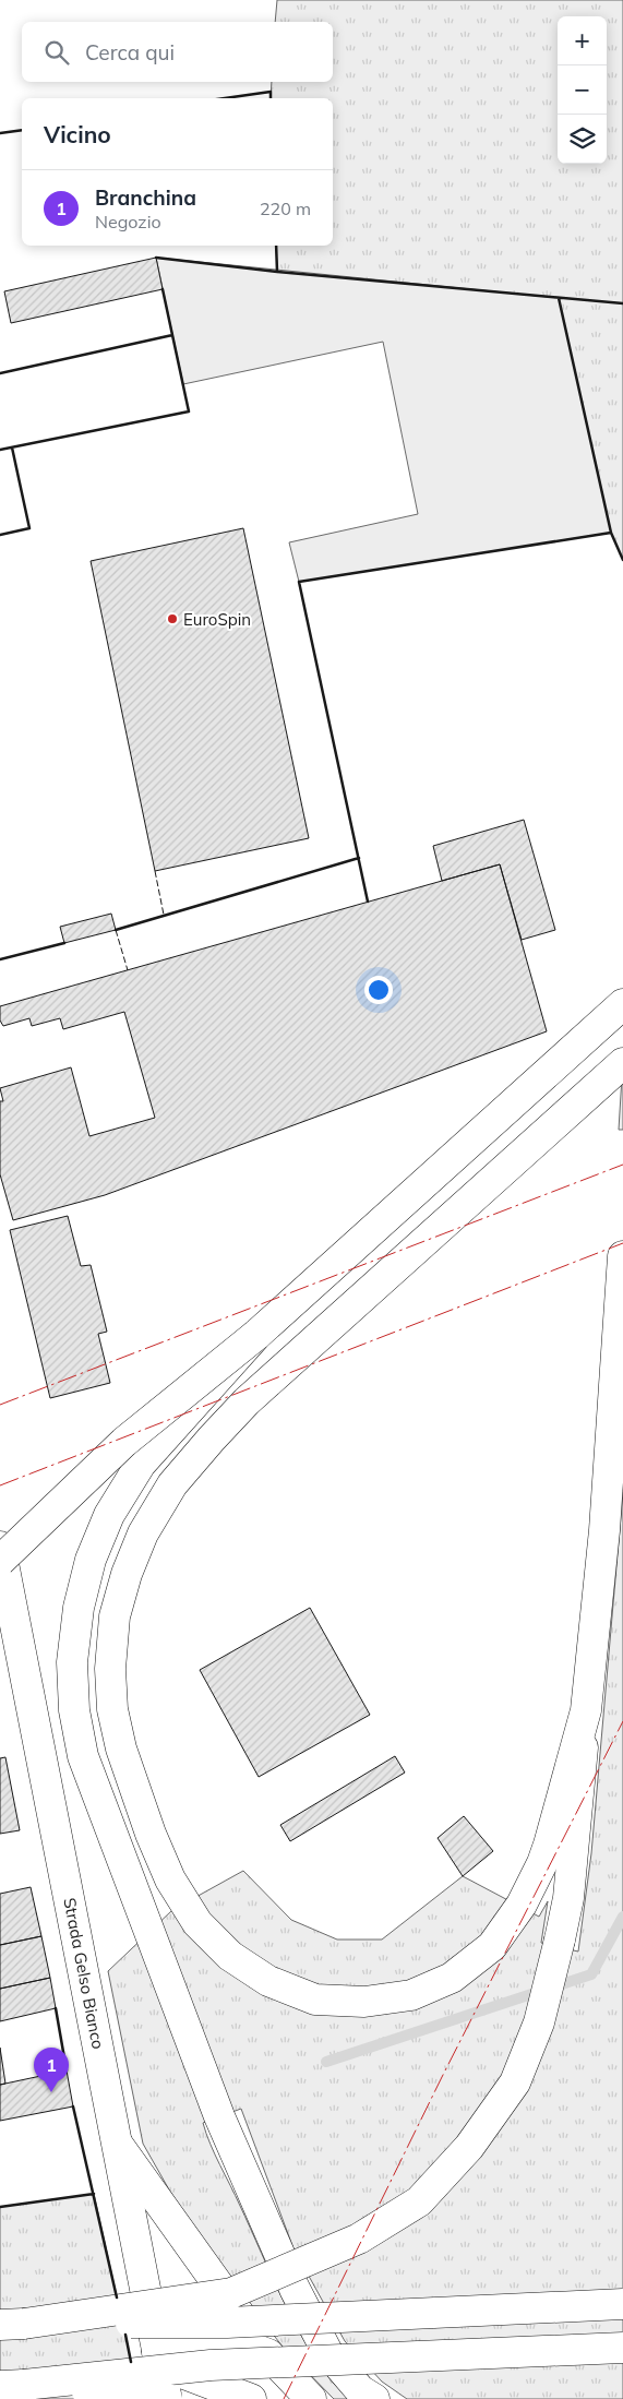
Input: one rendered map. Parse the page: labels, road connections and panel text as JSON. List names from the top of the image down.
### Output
{
  "streets": {
    "main road": ["Strada Gelso Bianco"]
  },
  "places": ["EuroSpin"],
  "page": {
    "map_buttons": ["+", "−"],
    "search": "Cerca qui",
    "heading": "Vicino",
    "list": [
      {
        "mark": "1",
        "name": "Branchina",
        "note": "Negozio",
        "value": "220 m"
      }
    ],
    "pins": "1"
  }
}
